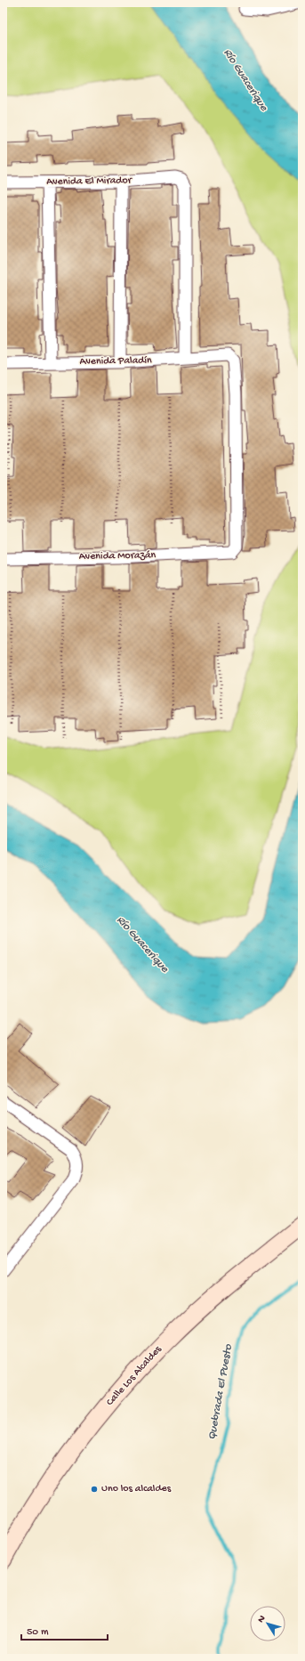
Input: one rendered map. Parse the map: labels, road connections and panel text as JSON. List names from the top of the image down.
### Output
{
  "streets": {
    "main road": ["Calle Los Alcaldes"],
    "street": ["Avenida El Mirador", "Avenida Paladín", "Avenida Morazán"]
  },
  "crossings": [
    ["Avenida El Mirador", "Avenida Paladín"],
    ["Avenida Paladín", "Avenida Morazán"]
  ],
  "water": ["Río Guacerique", "Quebrada El Puesto"],
  "places": ["Uno los alcaldes"],
  "scale_bar": "50 m",
  "north": "top left"
}
